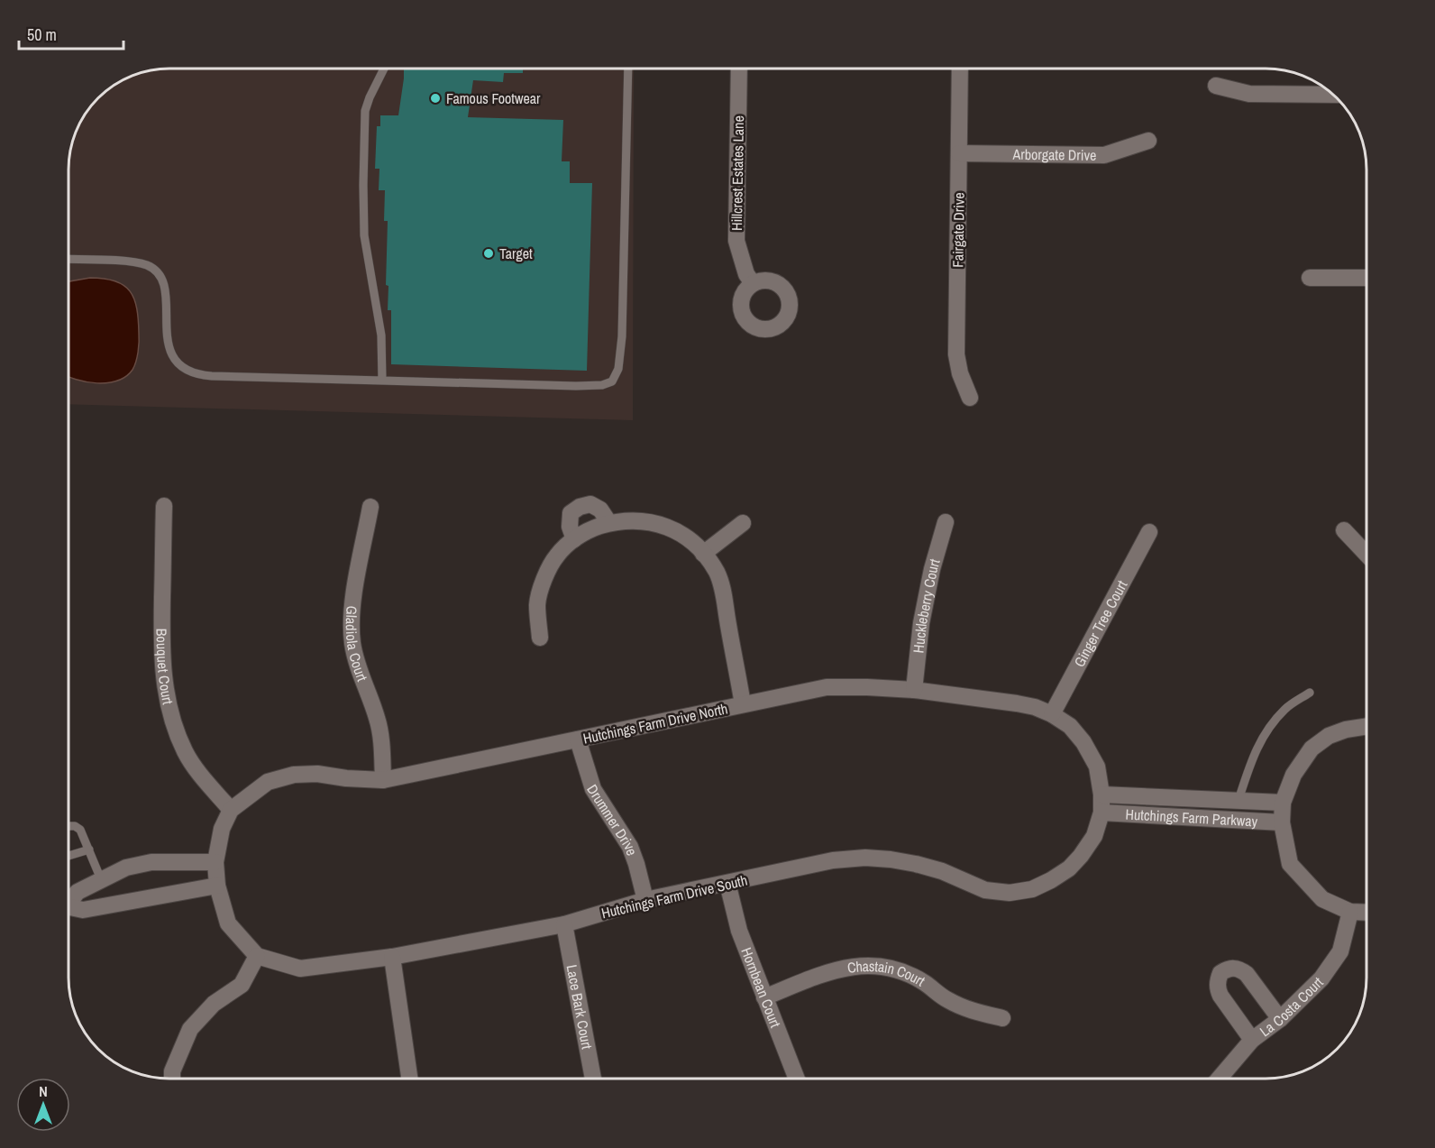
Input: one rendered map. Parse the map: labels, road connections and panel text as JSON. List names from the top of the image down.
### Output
{
  "streets": {
    "street": [
      "Arborgate Drive",
      "Hillcrest Estates Lane",
      "Fairgate Drive",
      "Huckleberry Court",
      "Ginger Tree Court",
      "Gladiola Court",
      "Bouquet Court",
      "Hutchings Farm Drive North",
      "Hutchings Farm Parkway",
      "Drummer Drive",
      "Hutchings Farm Drive South",
      "Chastain Court",
      "Hornbean Court",
      "La Costa Court",
      "Lace Bark Court"
    ]
  },
  "crossings": [
    ["Arborgate Drive", "Fairgate Drive"],
    ["Huckleberry Court", "Hutchings Farm Drive North"],
    ["Ginger Tree Court", "Hutchings Farm Drive North"],
    ["Gladiola Court", "Hutchings Farm Drive North"],
    ["Bouquet Court", "Hutchings Farm Drive North"],
    ["Hutchings Farm Drive North", "Hutchings Farm Parkway"],
    ["Hutchings Farm Drive North", "Drummer Drive"],
    ["Hutchings Farm Drive North", "Hutchings Farm Drive South"],
    ["Hutchings Farm Parkway", "Hutchings Farm Drive South"],
    ["Drummer Drive", "Hutchings Farm Drive South"],
    ["Hutchings Farm Drive South", "Hornbean Court"],
    ["Hutchings Farm Drive South", "Lace Bark Court"],
    ["Chastain Court", "Hornbean Court"]
  ],
  "places": ["Famous Footwear", "Target"],
  "scale_bar": "50 m",
  "north": "top"
}
